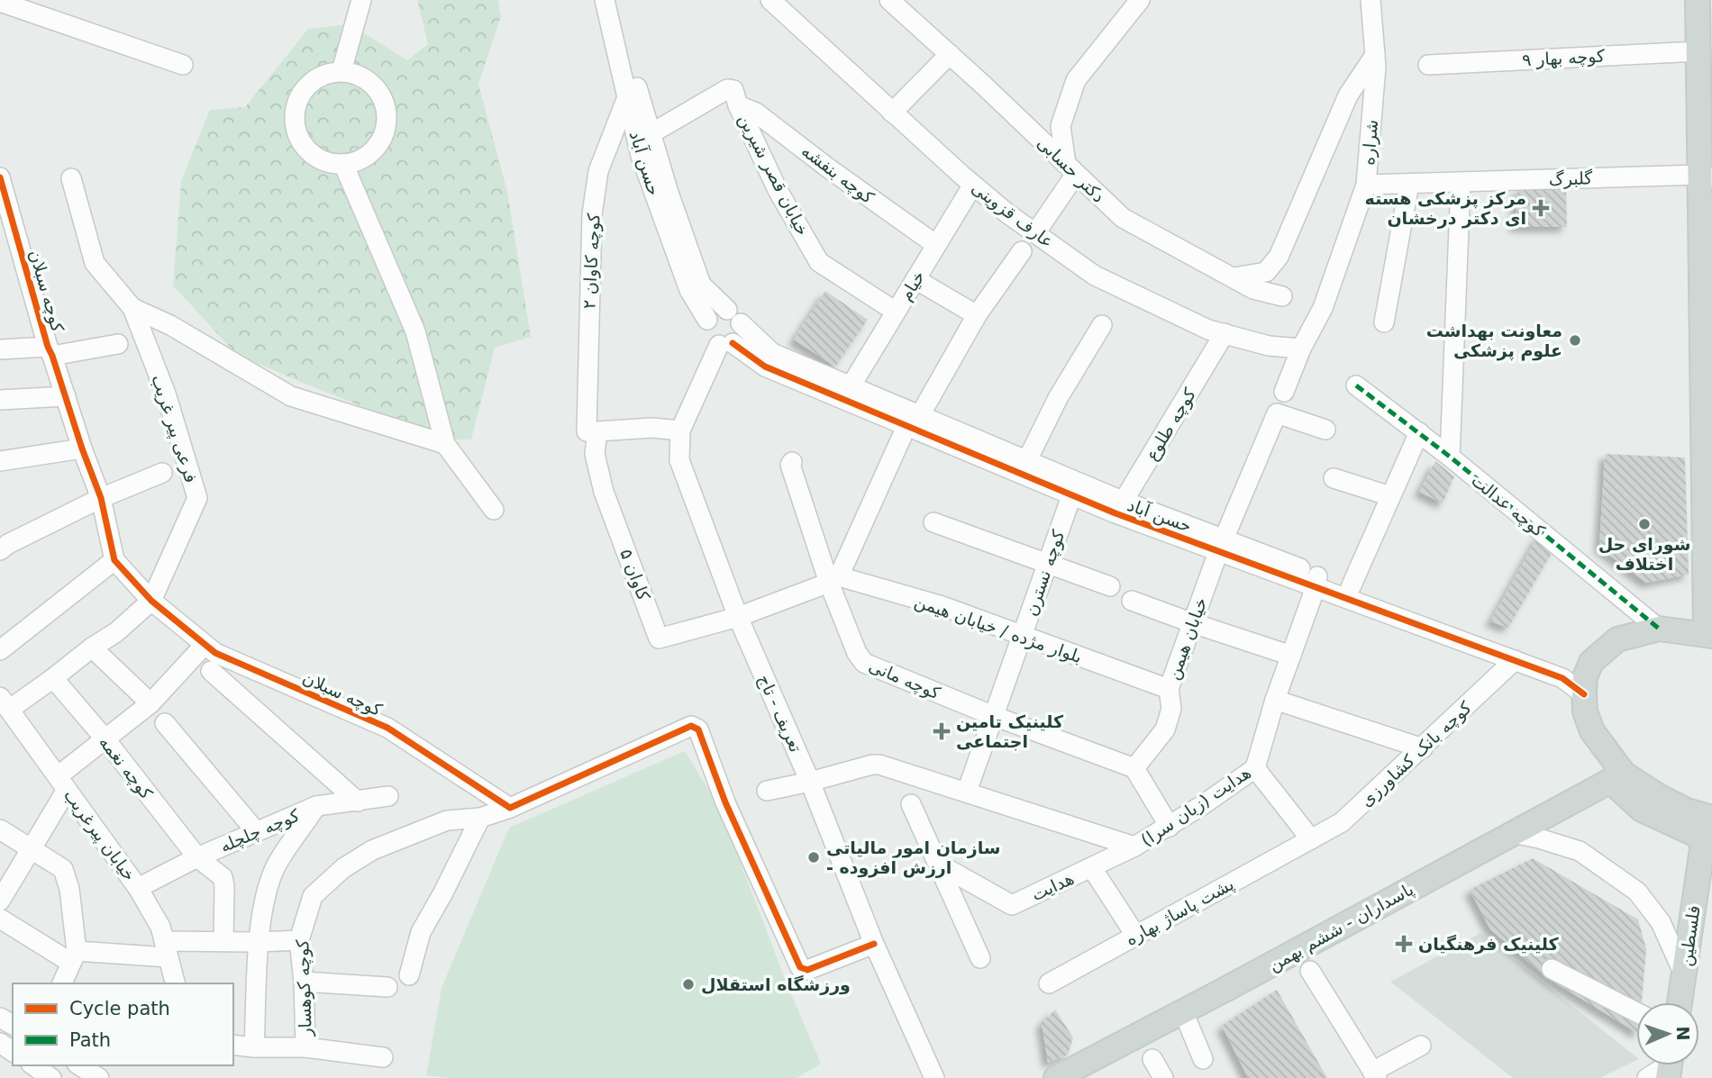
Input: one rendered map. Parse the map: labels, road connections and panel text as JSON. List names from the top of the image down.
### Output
{
  "streets": {
    "main road": ["پاسداران - ششم بهمن", "فلسطین"],
    "street": [
      "کوچه بهار ۹",
      "شراره",
      "حسن آباد",
      "دکتر حسابی",
      "کوچه بنفشه",
      "خیابان قصر شیرین",
      "گلبرگ",
      "عارف قزوینی",
      "کوچه کاوان ۲",
      "خیام",
      "کوچه سبلان",
      "کوچه طلوع",
      "فرعی پیر غریب",
      "کوچه عدالت",
      "کوچه نسترن",
      "کاوان ۵",
      "بلوار مژده / خیابان هیمن",
      "خیابان هیمن",
      "کوچه مانی",
      "تعریف - تاج",
      "کوچه بانک کشاورزی",
      "کوچه نغمه",
      "هدایت (زبان سرا)",
      "کوچه چلچله",
      "خیابان پیرغریب",
      "هدایت",
      "پشت پاساژ بهاره",
      "کوچه کوهسار"
    ]
  },
  "crossings": [
    ["شراره", "گلبرگ"],
    ["شراره", "عارف قزوینی"],
    ["حسن آباد", "خیابان قصر شیرین"],
    ["حسن آباد", "کوچه کاوان ۲"],
    ["حسن آباد", "خیام"],
    ["حسن آباد", "کوچه طلوع"],
    ["حسن آباد", "کوچه نسترن"],
    ["حسن آباد", "خیابان هیمن"],
    ["حسن آباد", "تعریف - تاج"],
    ["حسن آباد", "کوچه بانک کشاورزی"],
    ["حسن آباد", "هدایت (زبان سرا)"],
    ["کوچه بنفشه", "خیابان قصر شیرین"],
    ["کوچه بنفشه", "خیام"],
    ["خیابان قصر شیرین", "خیام"],
    ["عارف قزوینی", "خیام"],
    ["عارف قزوینی", "کوچه طلوع"],
    ["کوچه کاوان ۲", "کاوان ۵"],
    ["کوچه سبلان", "فرعی پیر غریب"],
    ["کوچه نسترن", "بلوار مژده / خیابان هیمن"],
    ["کوچه نسترن", "کوچه مانی"],
    ["کوچه نسترن", "هدایت (زبان سرا)"],
    ["کاوان ۵", "تعریف - تاج"],
    ["بلوار مژده / خیابان هیمن", "خیابان هیمن"],
    ["بلوار مژده / خیابان هیمن", "کوچه مانی"],
    ["خیابان هیمن", "کوچه مانی"],
    ["تعریف - تاج", "هدایت (زبان سرا)"],
    ["کوچه بانک کشاورزی", "پشت پاساژ بهاره"],
    ["کوچه نغمه", "کوچه چلچله"],
    ["هدایت (زبان سرا)", "هدایت"],
    ["کوچه چلچله", "خیابان پیرغریب"]
  ],
  "places": {
    "health": ["مرکز پزشکی هسته ای دکتر درخشان", "کلینیک تامین اجتماعی", "کلینیک فرهنگیان"],
    "other": [
      "معاونت بهداشت علوم پزشکی",
      "شورای حل اختلاف",
      "سازمان امور مالیاتی - ارزش افزوده",
      "ورزشگاه استقلال"
    ]
  },
  "legend": ["Cycle path", "Path"],
  "north": "right"
}
